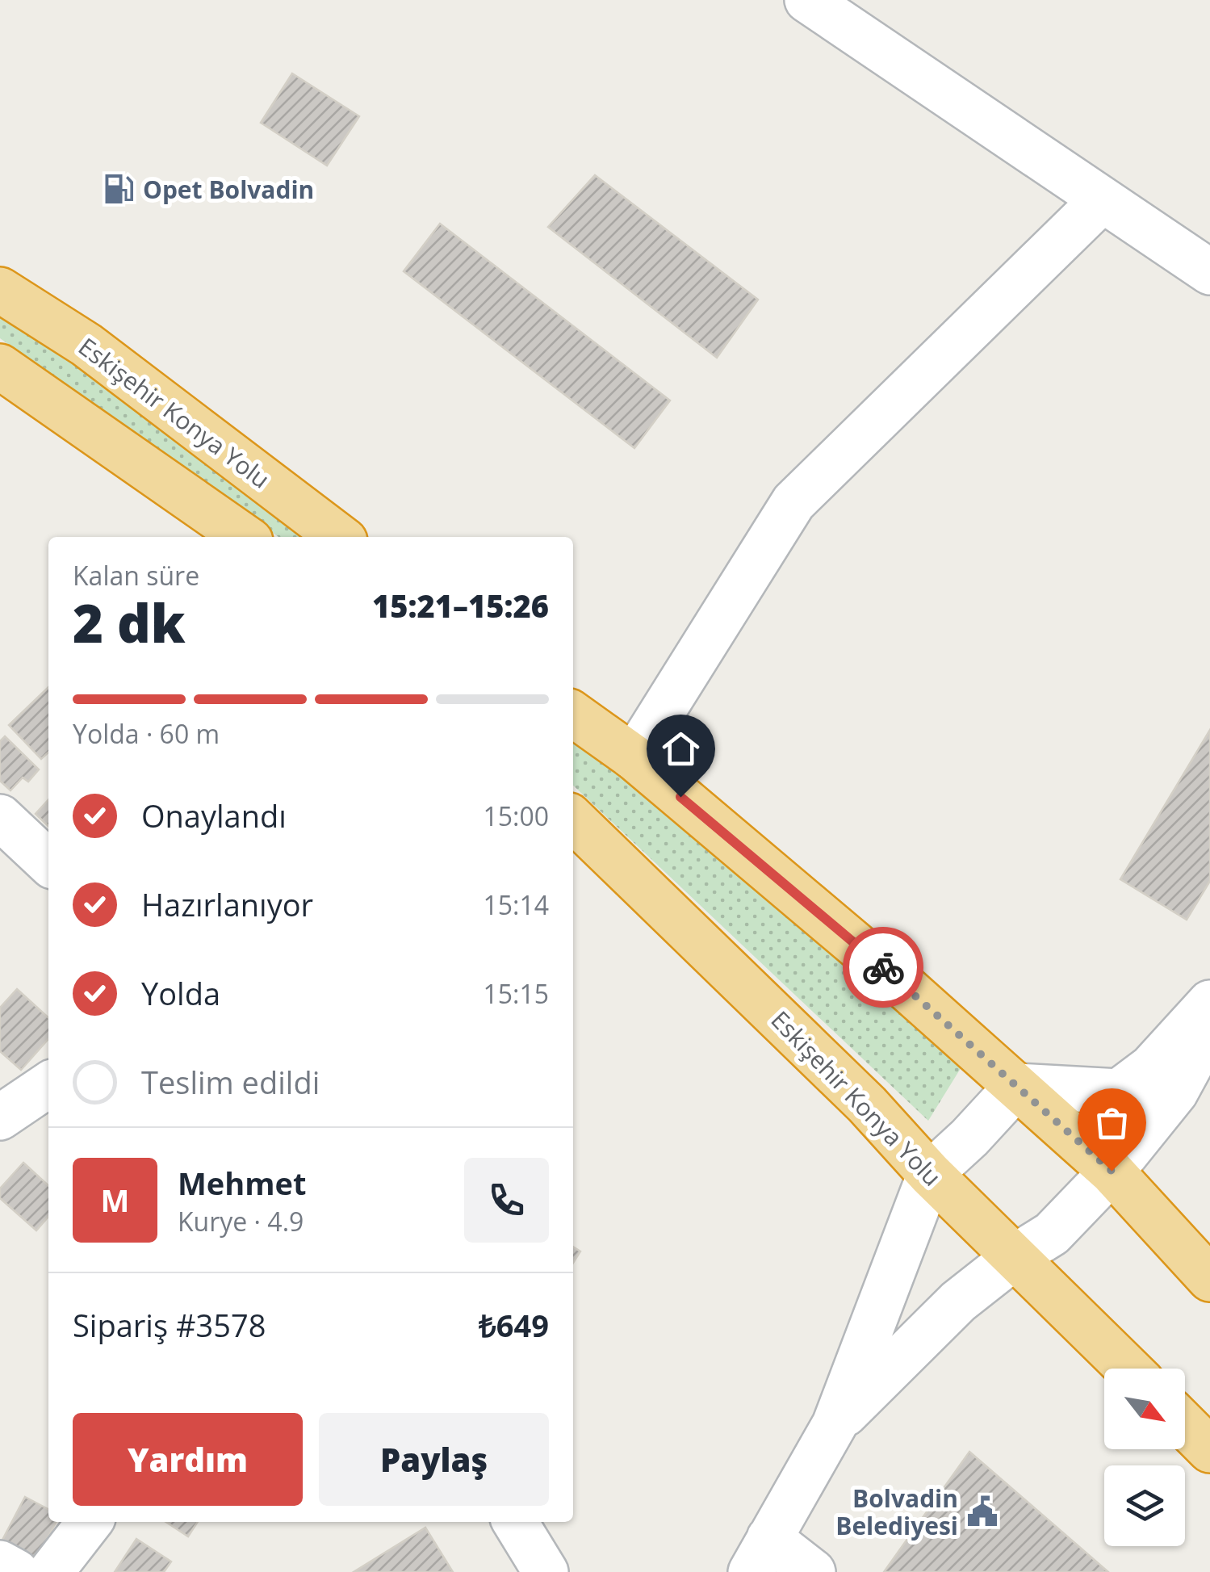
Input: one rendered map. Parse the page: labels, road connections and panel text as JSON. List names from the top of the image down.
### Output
{
  "streets": {
    "highway": ["Eskişehir Konya Yolu"]
  },
  "places": {
    "fuel station": ["Opet Bolvadin"],
    "public building": ["Bolvadin Belediyesi"]
  },
  "north": "bottom right",
  "page": {
    "heading": ["2 dk", "Kalan süre", "15:21–15:26"],
    "panel": [
      "Mehmet",
      "Kurye · 4.9",
      "Sipariş #3578",
      "₺649"
    ],
    "bar": "Yolda · 60 m",
    "list": [
      ["Onaylandı", "15:00"],
      ["Hazırlanıyor", "15:14"],
      ["Yolda", "15:15"],
      "Teslim edildi"
    ],
    "round": "M",
    "buttons": ["Yardım", "Paylaş"]
  }
}
